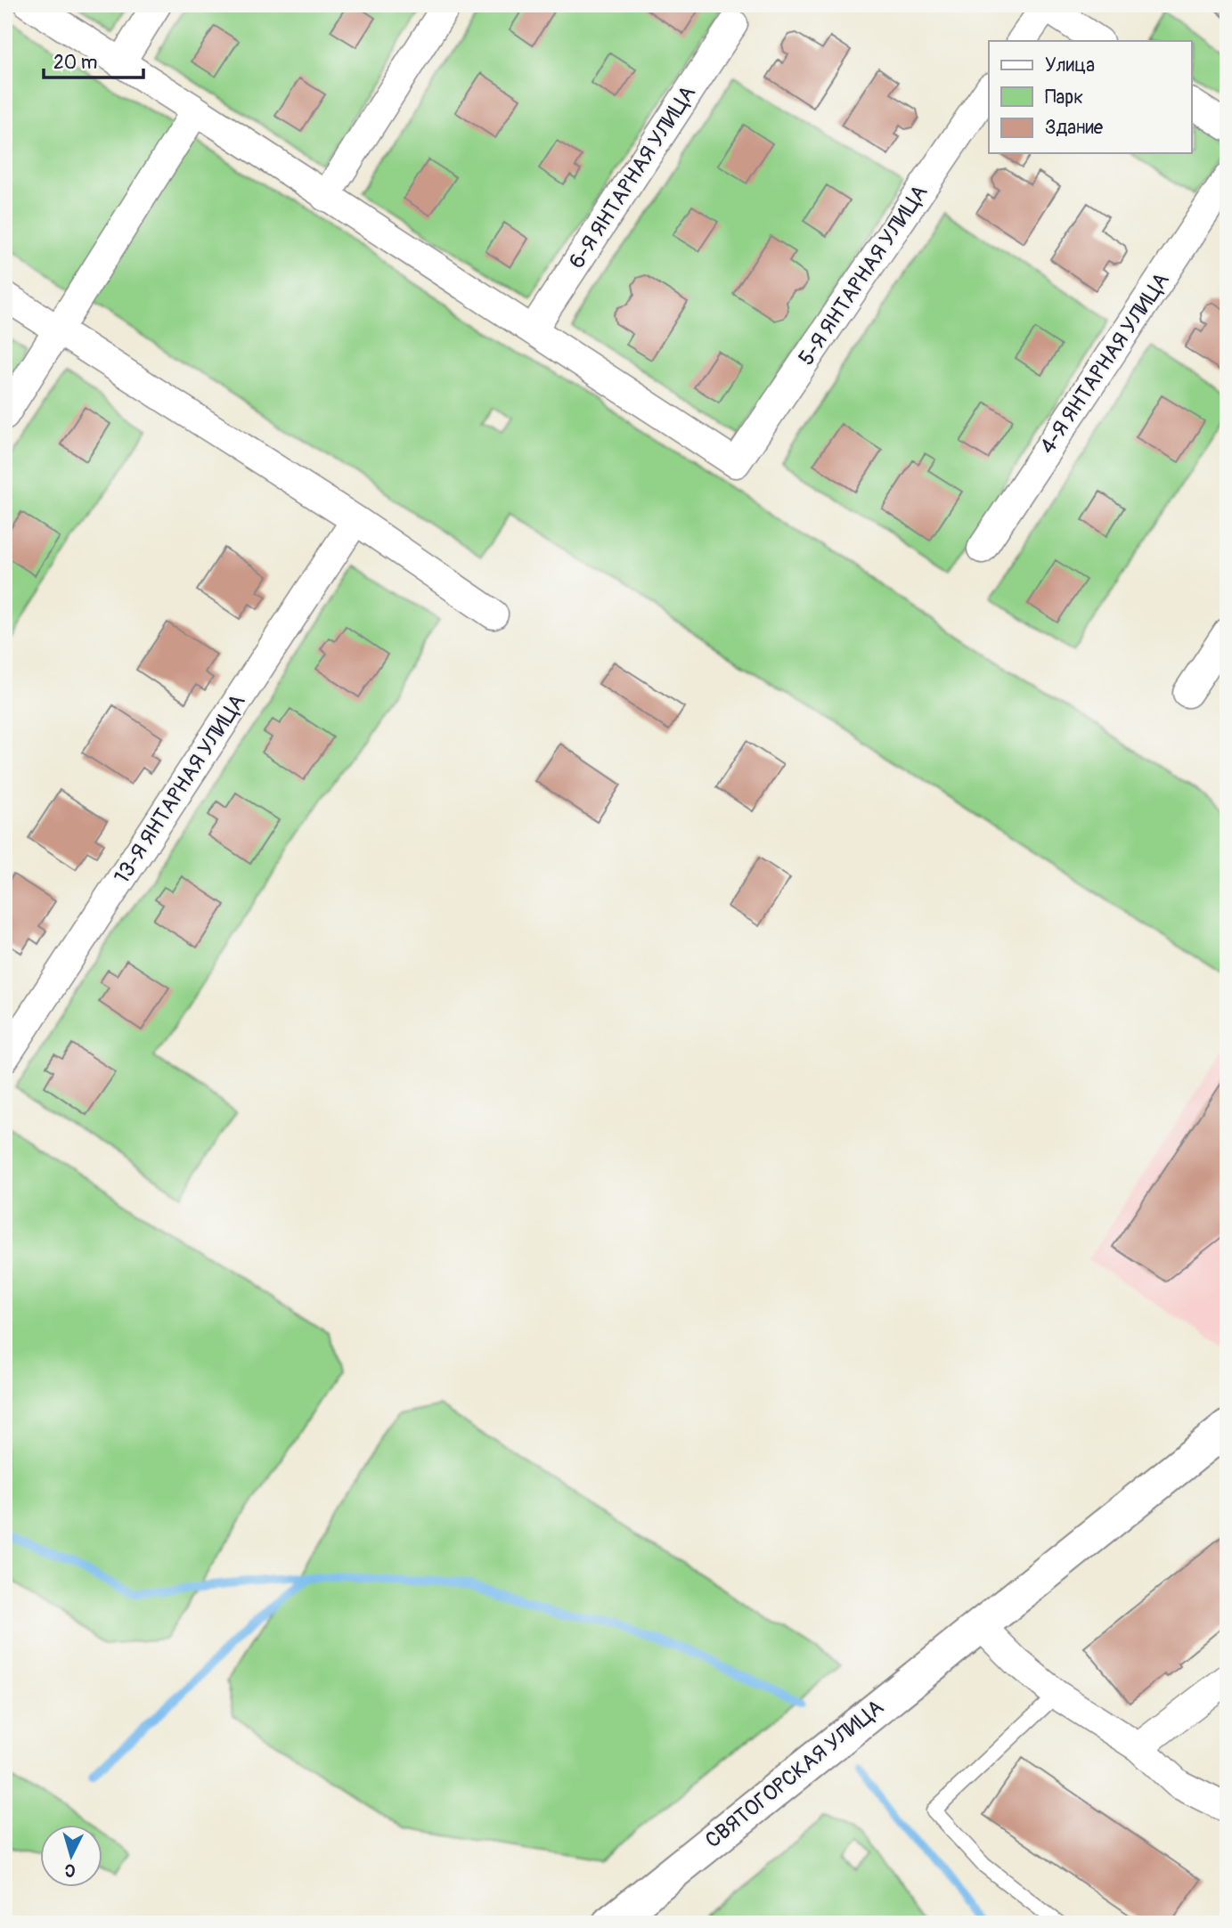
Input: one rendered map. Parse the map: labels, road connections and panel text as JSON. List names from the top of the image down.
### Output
{
  "streets": {
    "street": [
      "6-Я ЯНТАРНАЯ УЛИЦА",
      "5-Я ЯНТАРНАЯ УЛИЦА",
      "4-Я ЯНТАРНАЯ УЛИЦА",
      "13-Я ЯНТАРНАЯ УЛИЦА",
      "СВЯТОГОРСКАЯ УЛИЦА"
    ]
  },
  "crossings": [
    ["6-Я ЯНТАРНАЯ УЛИЦА", "5-Я ЯНТАРНАЯ УЛИЦА"]
  ],
  "legend": ["Улица", "Парк", "Здание"],
  "scale_bar": "20 m",
  "north": "bottom"
}
